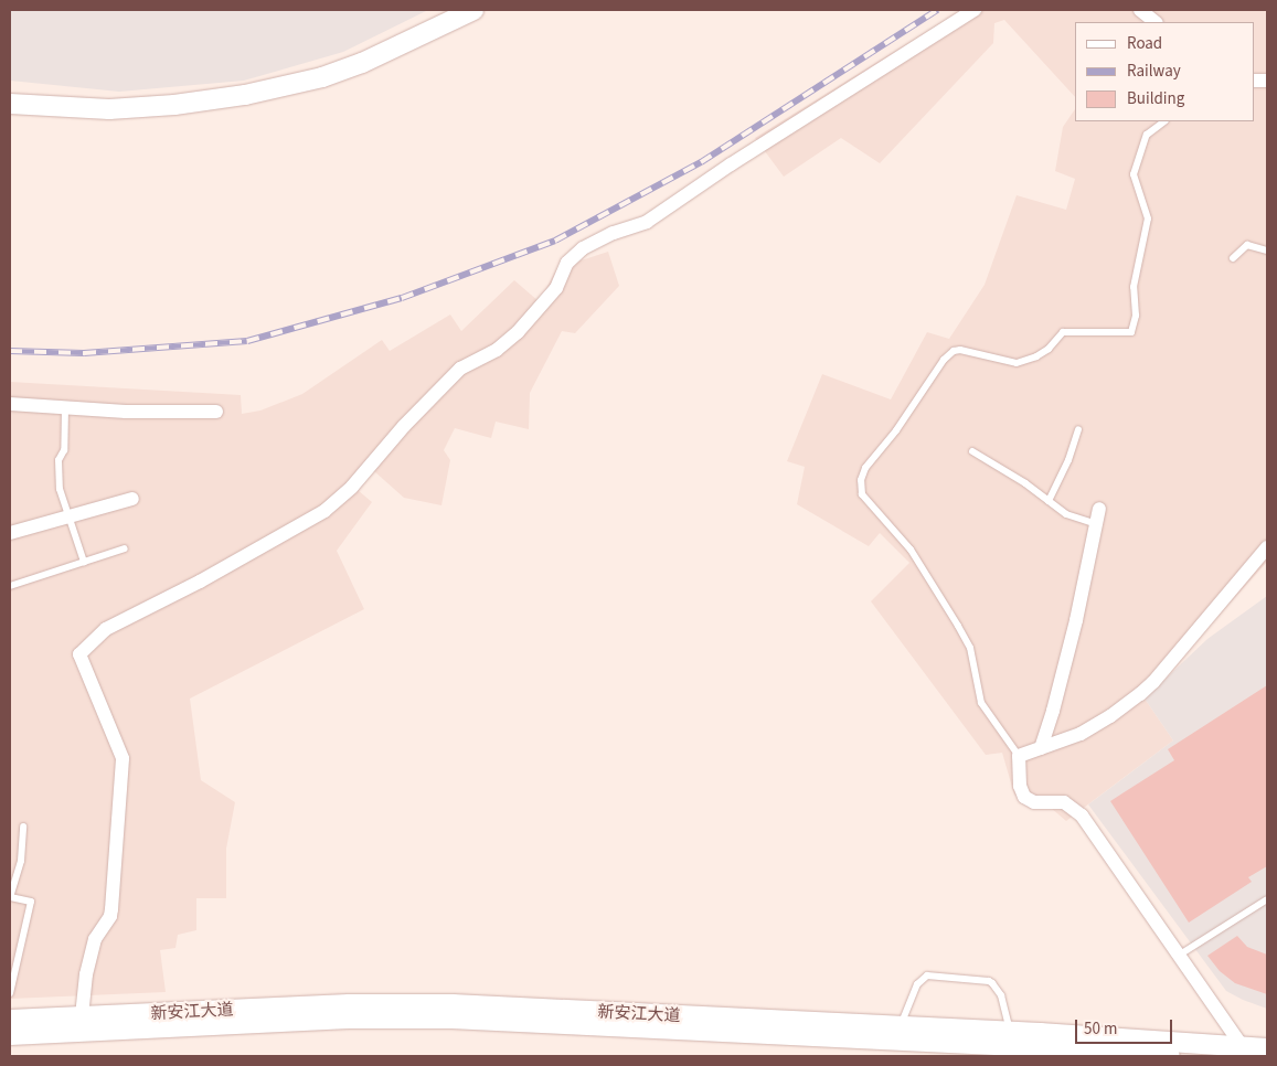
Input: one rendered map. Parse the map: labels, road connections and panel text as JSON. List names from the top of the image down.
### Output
{
  "streets": {
    "main road": ["新安江大道"]
  },
  "legend": ["Road", "Railway", "Building"],
  "scale_bar": "50 m"
}
